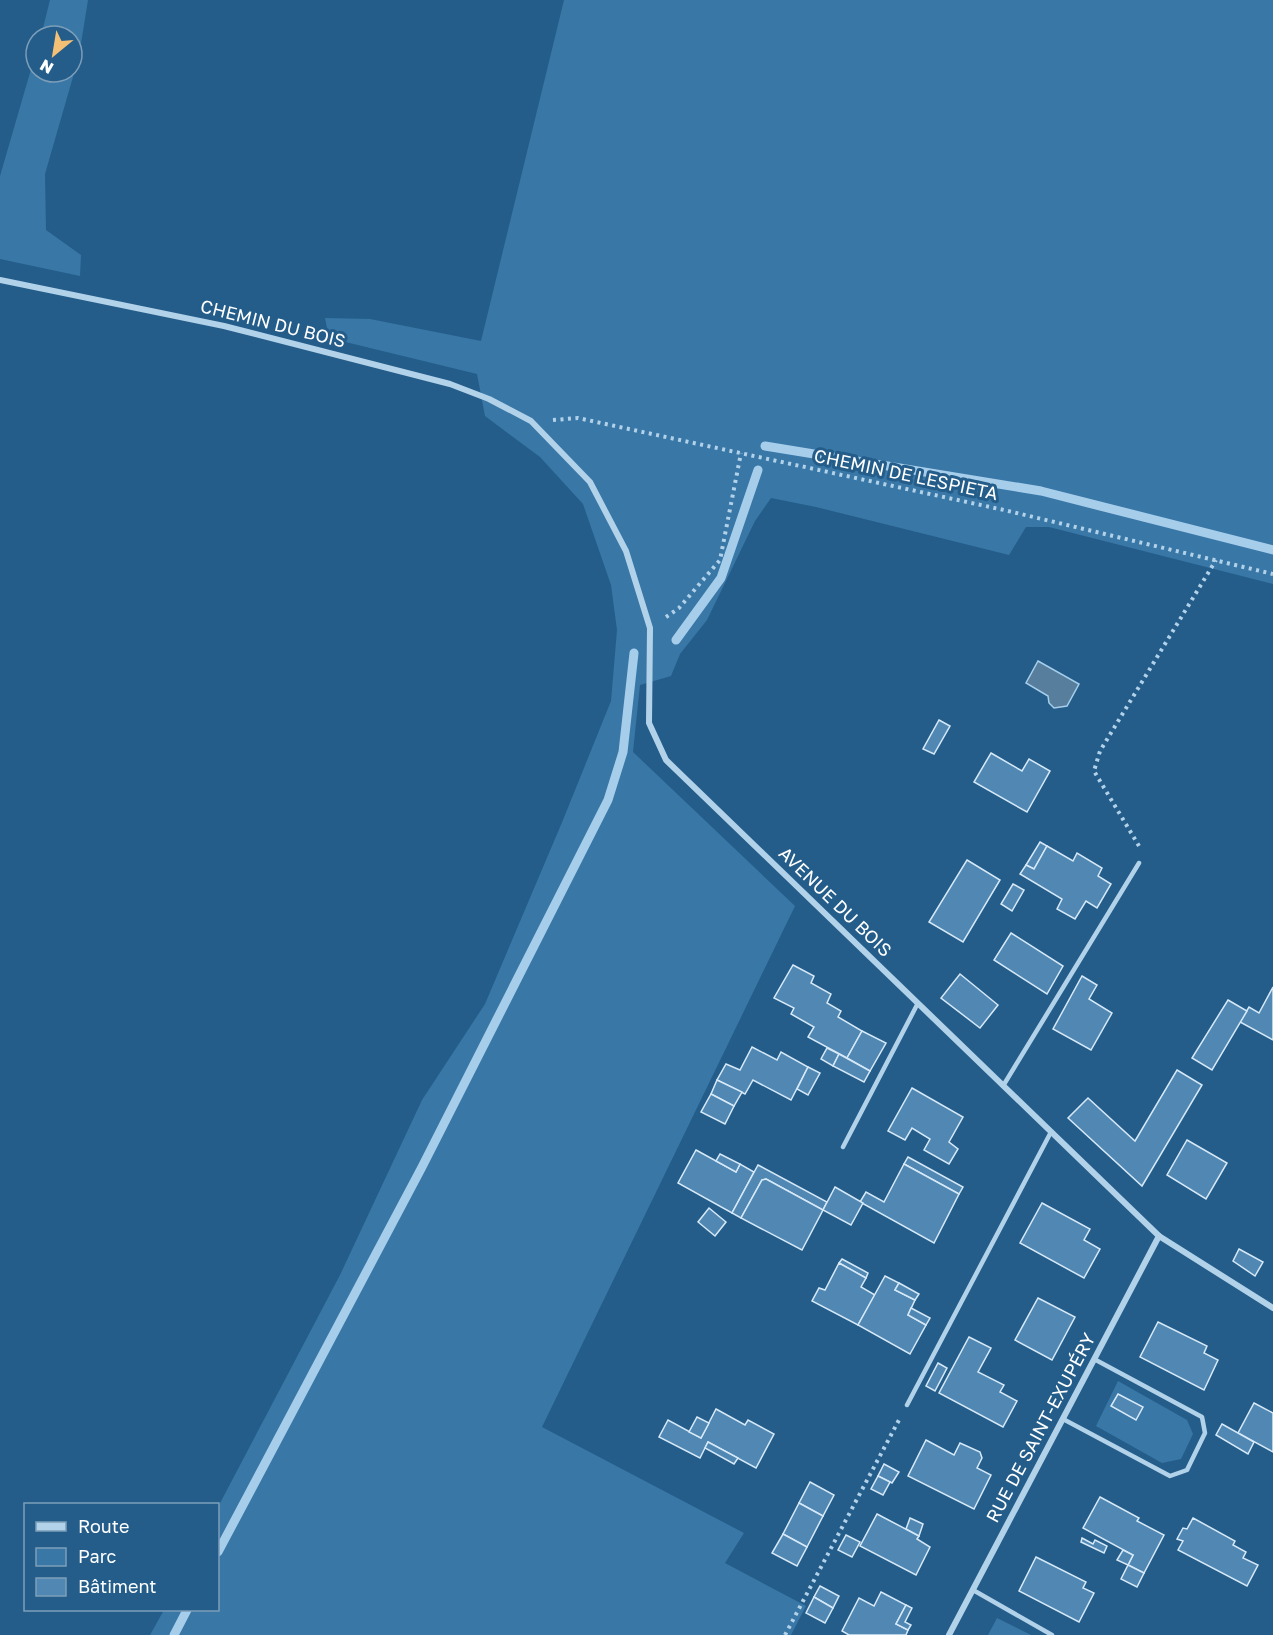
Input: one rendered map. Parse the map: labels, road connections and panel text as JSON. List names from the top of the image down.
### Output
{
  "streets": {
    "street": ["CHEMIN DU BOIS", "AVENUE DU BOIS", "RUE DE SAINT-EXUPÉRY"],
    "path": ["CHEMIN DE LESPIETA"]
  },
  "crossings": [
    ["CHEMIN DU BOIS", "CHEMIN DE LESPIETA"],
    ["CHEMIN DU BOIS", "AVENUE DU BOIS"],
    ["CHEMIN DE LESPIETA", "AVENUE DU BOIS"],
    ["AVENUE DU BOIS", "RUE DE SAINT-EXUPÉRY"]
  ],
  "legend": ["Route", "Parc", "Bâtiment"],
  "north": "bottom left"
}
